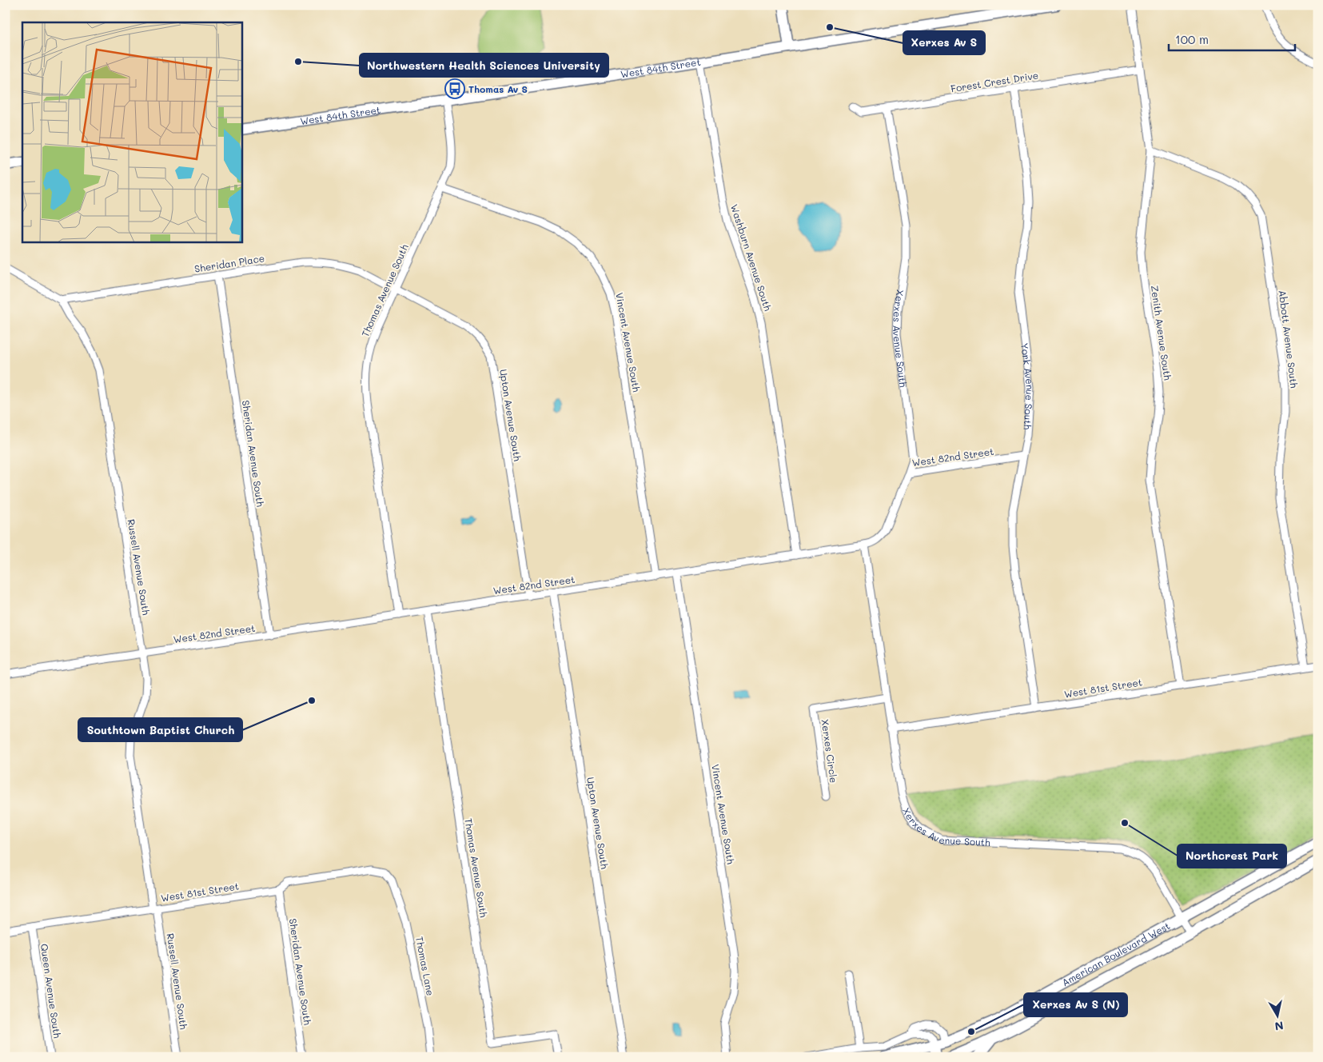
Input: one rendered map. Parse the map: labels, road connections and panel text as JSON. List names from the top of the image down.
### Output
{
  "streets": {
    "main road": ["West 84th Street", "American Boulevard West"],
    "street": [
      "Forest Crest Drive",
      "Washburn Avenue South",
      "Sheridan Place",
      "Thomas Avenue South",
      "Zenith Avenue South",
      "Xerxes Avenue South",
      "Abbott Avenue South",
      "Vincent Avenue South",
      "York Avenue South",
      "Upton Avenue South",
      "Sheridan Avenue South",
      "West 82nd Street",
      "Russell Avenue South",
      "West 81st Street",
      "Xerxes Circle",
      "Thomas Lane",
      "Queen Avenue South"
    ]
  },
  "crossings": [
    ["West 84th Street", "Washburn Avenue South"],
    ["West 84th Street", "Thomas Avenue South"],
    ["Forest Crest Drive", "Zenith Avenue South"],
    ["Forest Crest Drive", "Xerxes Avenue South"],
    ["Forest Crest Drive", "York Avenue South"],
    ["Washburn Avenue South", "West 82nd Street"],
    ["Sheridan Place", "Thomas Avenue South"],
    ["Sheridan Place", "Upton Avenue South"],
    ["Sheridan Place", "Sheridan Avenue South"],
    ["Sheridan Place", "Russell Avenue South"],
    ["Thomas Avenue South", "Vincent Avenue South"],
    ["Thomas Avenue South", "Upton Avenue South"],
    ["Thomas Avenue South", "West 82nd Street"],
    ["Zenith Avenue South", "Abbott Avenue South"],
    ["Zenith Avenue South", "West 81st Street"],
    ["Xerxes Avenue South", "West 82nd Street"],
    ["Xerxes Avenue South", "West 81st Street"],
    ["Xerxes Avenue South", "Xerxes Circle"],
    ["Xerxes Avenue South", "American Boulevard West"],
    ["Abbott Avenue South", "West 81st Street"],
    ["Vincent Avenue South", "West 82nd Street"],
    ["York Avenue South", "West 82nd Street"],
    ["York Avenue South", "West 81st Street"],
    ["Upton Avenue South", "West 82nd Street"],
    ["Sheridan Avenue South", "West 82nd Street"],
    ["Sheridan Avenue South", "West 81st Street"],
    ["West 82nd Street", "Russell Avenue South"],
    ["Russell Avenue South", "West 81st Street"],
    ["West 81st Street", "Thomas Lane"],
    ["West 81st Street", "Queen Avenue South"]
  ],
  "places": {
    "other": [
      "Xerxes Av S",
      "Northwestern Health Sciences University",
      "Southtown Baptist Church",
      "Northcrest Park",
      "Xerxes Av S (N)"
    ],
    "bus stop": ["Thomas Av S"]
  },
  "scale_bar": "100 m",
  "north": "bottom"
}
